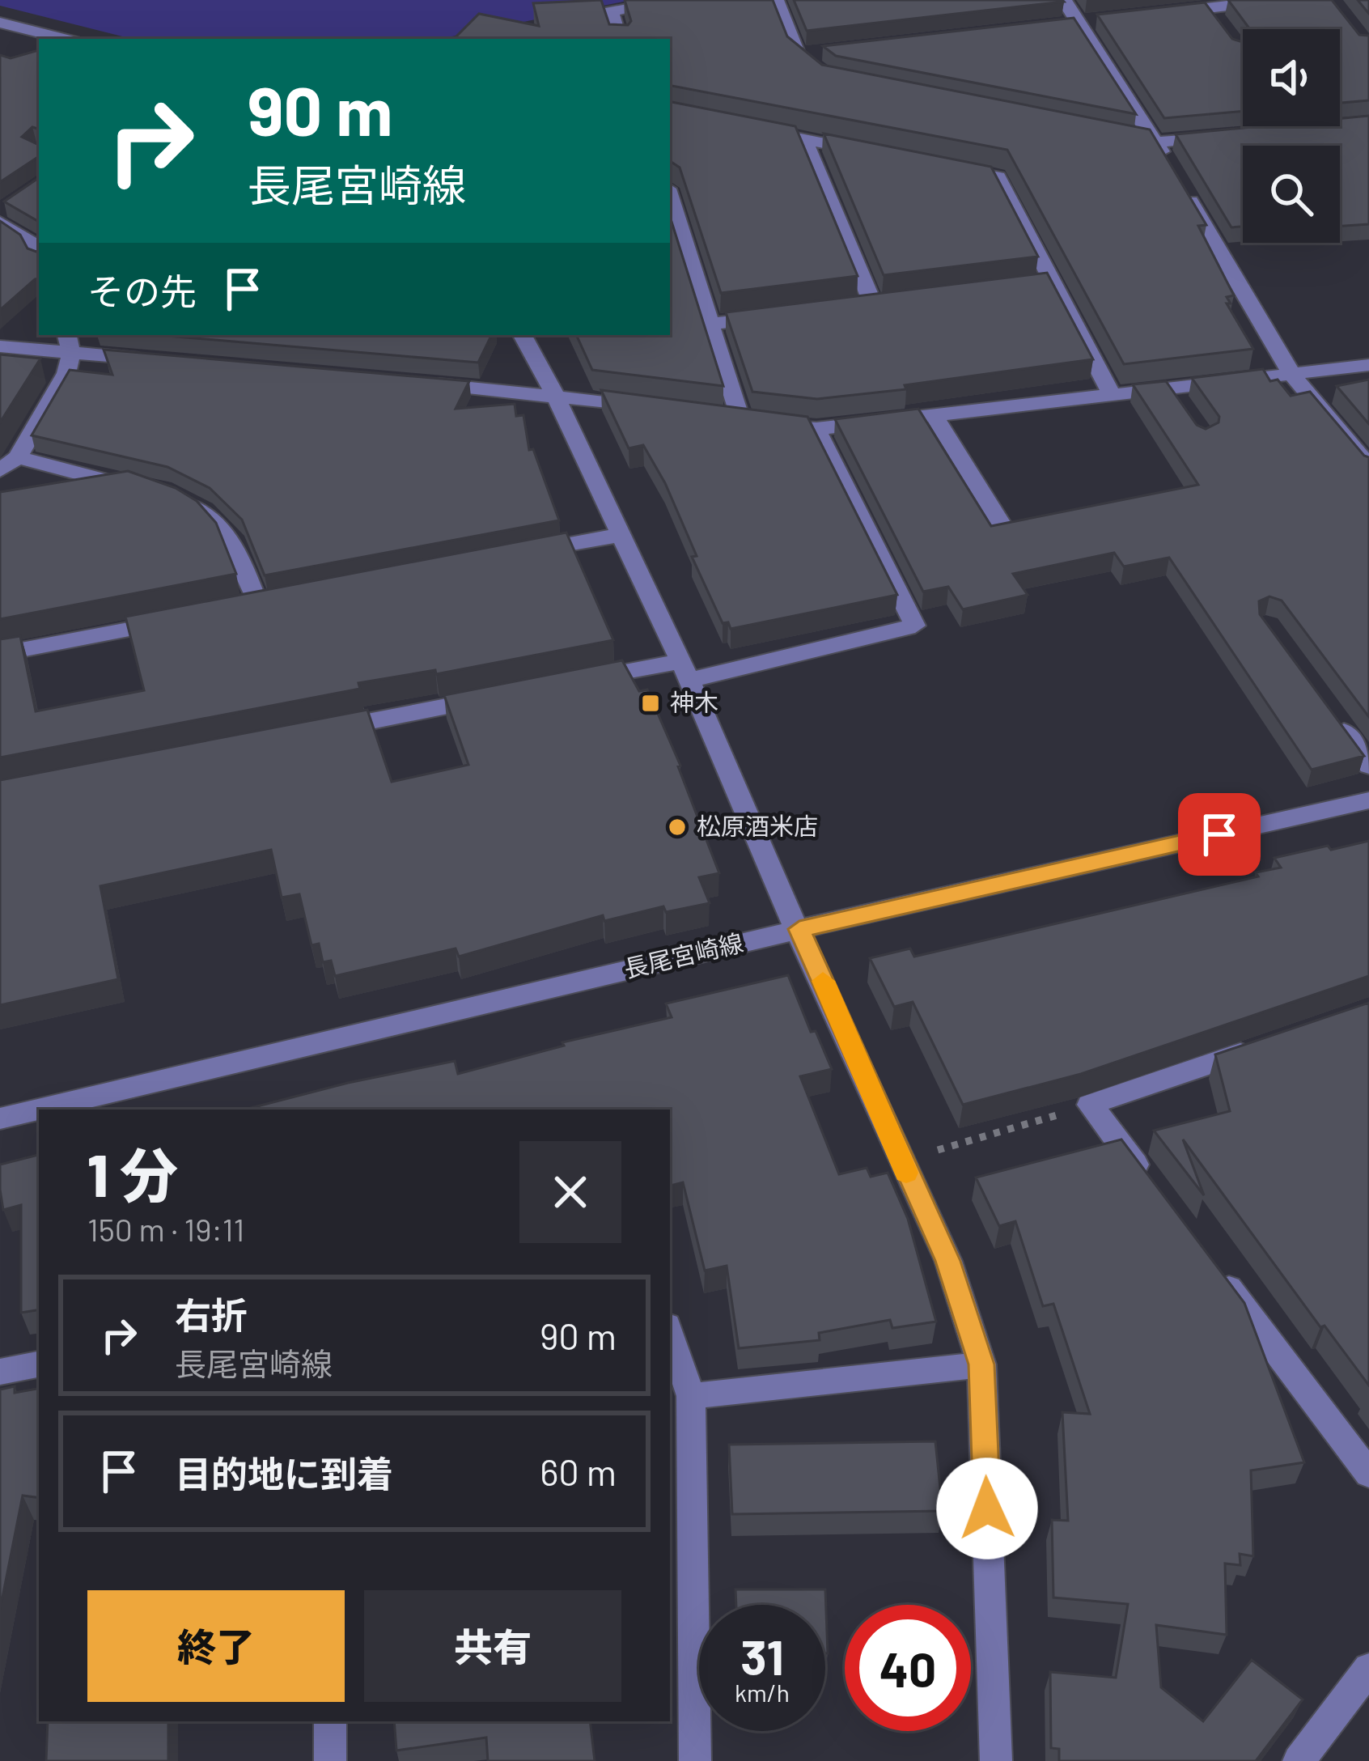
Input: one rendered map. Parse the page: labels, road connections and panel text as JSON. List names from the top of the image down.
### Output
{
  "streets": {
    "street": ["長尾宮崎線"]
  },
  "places": {
    "transit": ["神木"],
    "other": ["松原酒米店"]
  },
  "page": {
    "turn": ["90 m", "長尾宮崎線"],
    "then": "その先",
    "heading": ["1 分", "150 m · 19:11"],
    "list": [
      {
        "name": "右折",
        "note": "長尾宮崎線",
        "value": "90 m"
      },
      {
        "name": "目的地に到着",
        "value": "60 m"
      }
    ],
    "buttons": ["終了", "共有"],
    "speed": "31 km/h",
    "limit": "40"
  }
}
